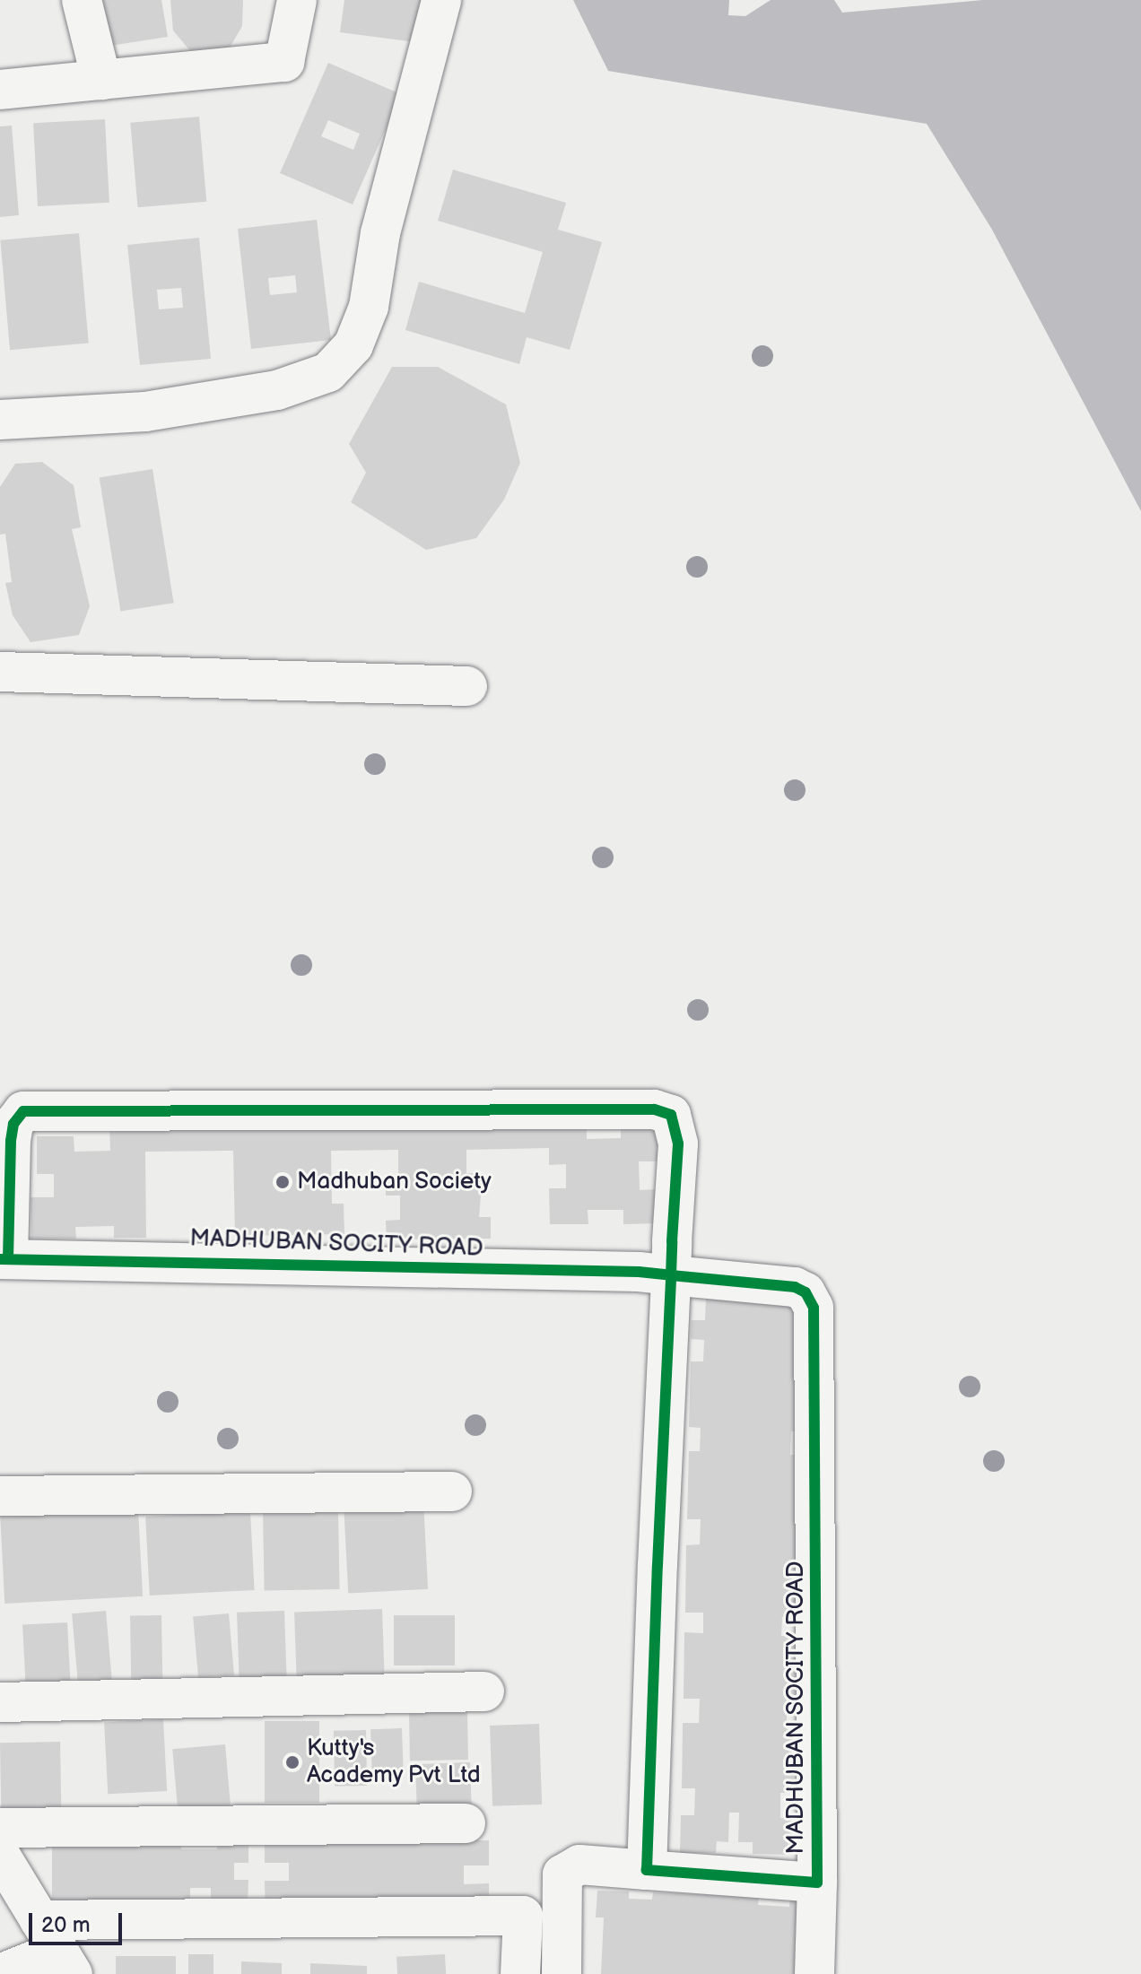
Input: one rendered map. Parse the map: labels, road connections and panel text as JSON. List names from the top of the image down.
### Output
{
  "streets": {
    "street": ["MADHUBAN SOCITY ROAD"]
  },
  "places": ["Madhuban Society", "Kutty's Academy Pvt Ltd"],
  "scale_bar": "20 m"
}
